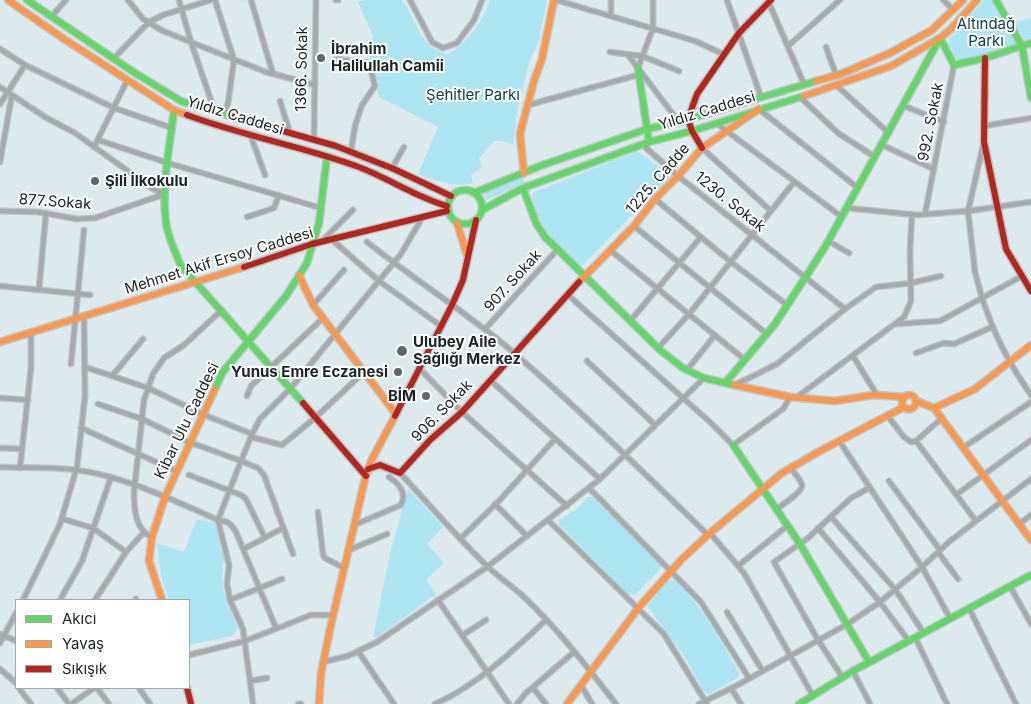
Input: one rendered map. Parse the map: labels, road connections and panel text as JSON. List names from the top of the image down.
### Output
{
  "streets": {
    "street": [
      "1366. Sokak",
      "Yıldız Caddesi",
      "992. Sokak",
      "1225. Cadde",
      "877.Sokak",
      "1230. Sokak",
      "Mehmet Akif Ersoy Caddesi",
      "907. Sokak",
      "906. Sokak",
      "Kibar Ulu Caddesi"
    ]
  },
  "crossings": [
    ["1366. Sokak", "Yıldız Caddesi"],
    ["Yıldız Caddesi", "992. Sokak"],
    ["Yıldız Caddesi", "1225. Cadde"],
    ["Yıldız Caddesi", "1230. Sokak"],
    ["Yıldız Caddesi", "Mehmet Akif Ersoy Caddesi"],
    ["Yıldız Caddesi", "Kibar Ulu Caddesi"],
    ["1225. Cadde", "1230. Sokak"],
    ["1225. Cadde", "906. Sokak"],
    ["Mehmet Akif Ersoy Caddesi", "Kibar Ulu Caddesi"]
  ],
  "parks": ["Altındağ Parkı", "Şehitler Parkı"],
  "places": [
    "İbrahim Halilullah Camii",
    "Şili İlkokulu",
    "Ulubey Aile Sağlığı Merkez",
    "Yunus Emre Eczanesi",
    "BİM"
  ],
  "legend": ["Akıcı", "Yavaş", "Sıkışık"]
}
